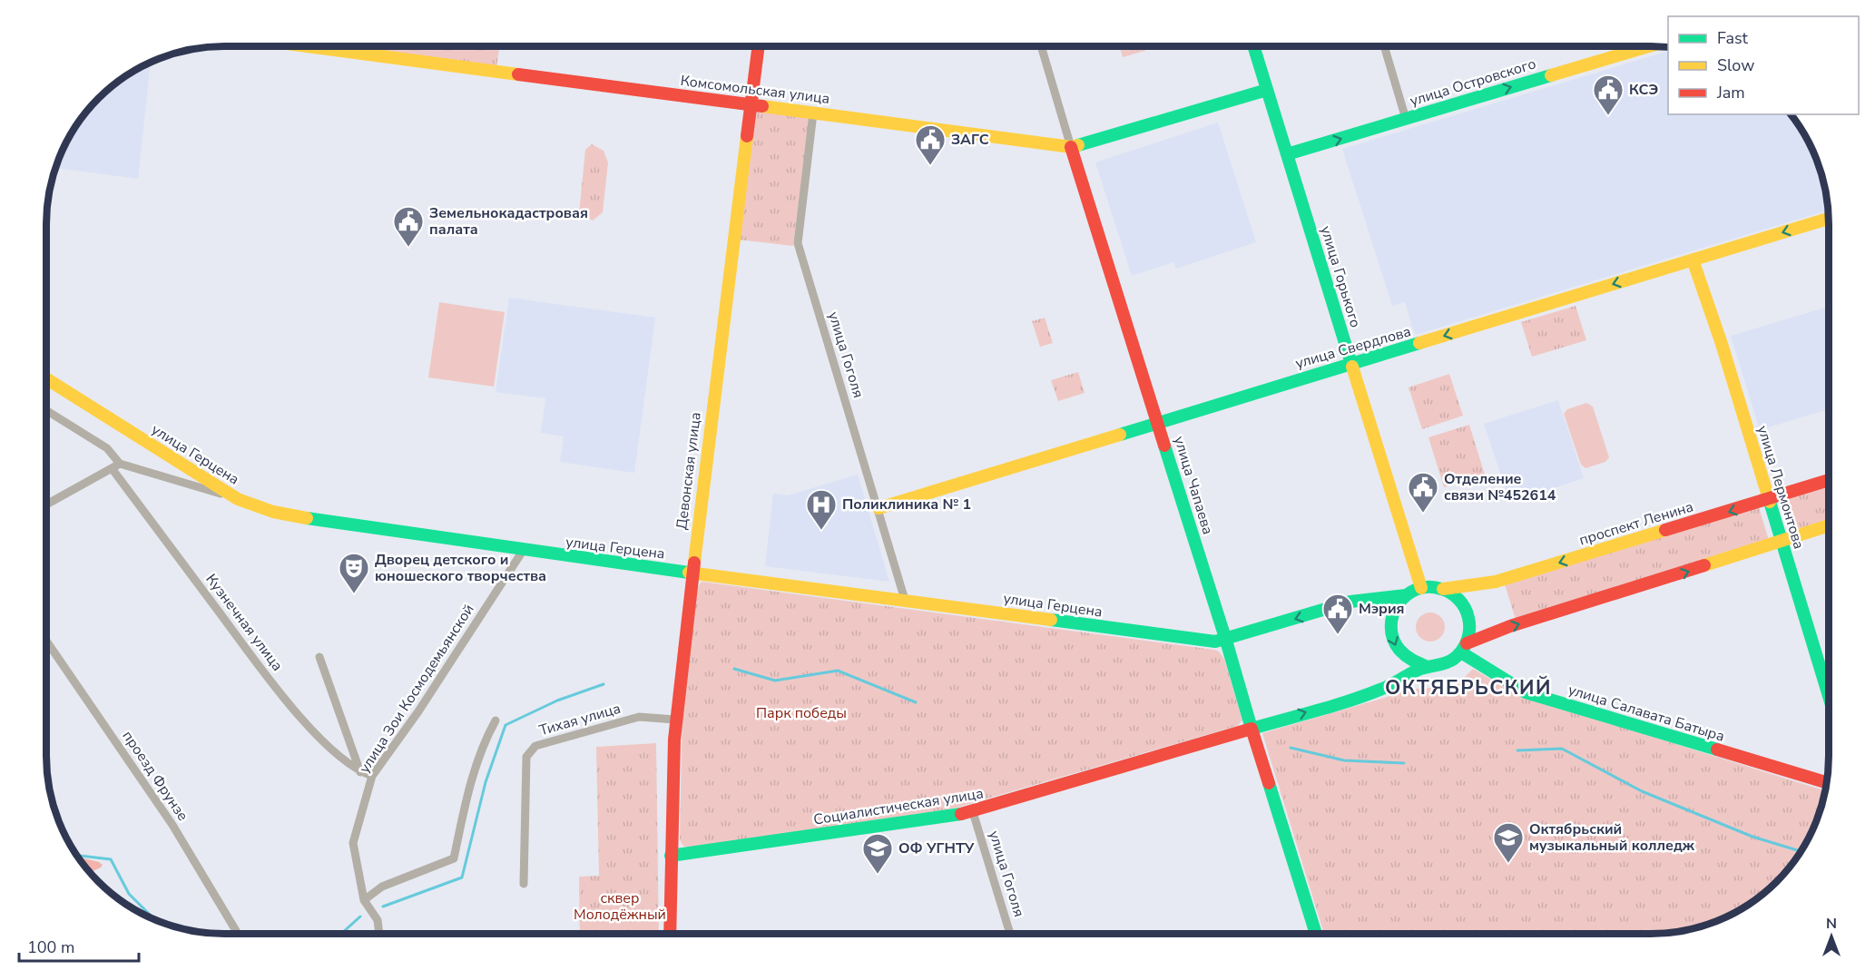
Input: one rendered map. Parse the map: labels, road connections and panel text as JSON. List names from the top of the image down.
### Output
{
  "streets": {
    "street": [
      "улица Островского",
      "Комсомольская улица",
      "улица Горького",
      "улица Свердлова",
      "улица Гоголя",
      "улица Герцена",
      "Девонская улица",
      "улица Чапаева",
      "улица Лермонтова",
      "проспект Ленина",
      "Кузнечная улица",
      "улица Зои Космодемьянской",
      "улица Салавата Батыра",
      "Тихая улица",
      "проезд Фрунзе",
      "Социалистическая улица"
    ]
  },
  "crossings": [
    ["улица Островского", "улица Горького"],
    ["Комсомольская улица", "улица Горького"],
    ["Комсомольская улица", "улица Гоголя"],
    ["Комсомольская улица", "Девонская улица"],
    ["Комсомольская улица", "улица Чапаева"],
    ["улица Горького", "улица Свердлова"],
    ["улица Горького", "проспект Ленина"],
    ["улица Горького", "улица Салавата Батыра"],
    ["улица Свердлова", "улица Гоголя"],
    ["улица Свердлова", "улица Чапаева"],
    ["улица Свердлова", "улица Лермонтова"],
    ["улица Гоголя", "улица Герцена"],
    ["улица Гоголя", "Социалистическая улица"],
    ["улица Герцена", "Девонская улица"],
    ["улица Герцена", "улица Чапаева"],
    ["улица Герцена", "улица Зои Космодемьянской"],
    ["Девонская улица", "Тихая улица"],
    ["Девонская улица", "Социалистическая улица"],
    ["улица Чапаева", "Социалистическая улица"],
    ["улица Лермонтова", "проспект Ленина"],
    ["проспект Ленина", "улица Салавата Батыра"],
    ["Кузнечная улица", "улица Зои Космодемьянской"]
  ],
  "one_way": ["улица Островского", "улица Свердлова"],
  "districts": ["ОКТЯБРЬСКИЙ"],
  "parks": ["Парк победы", "сквер Молодёжный"],
  "places": {
    "public building": [
      "КСЭ",
      "ЗАГС",
      "Земельнокадастровая палата",
      "Отделение связи №452614",
      "Мэрия"
    ],
    "hospital": ["Поликлиника № 1"],
    "theatre": ["Дворец детского и юношеского творчества"],
    "school or university": ["Октябрьский музыкальный колледж", "ОФ УГНТУ"]
  },
  "legend": ["Fast", "Slow", "Jam"],
  "scale_bar": "100 m",
  "north": "top"
}
